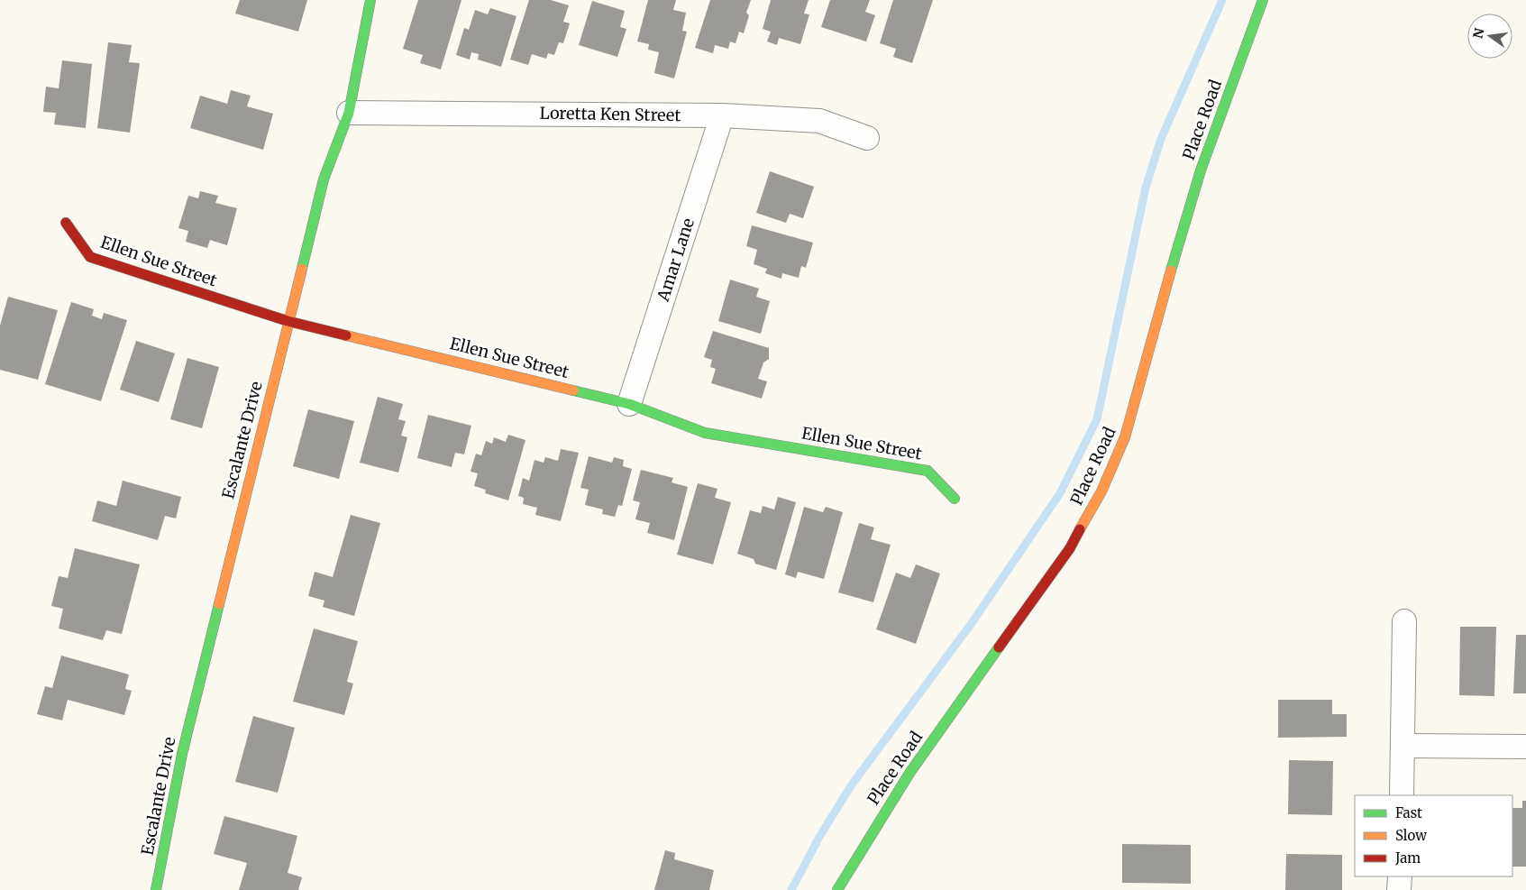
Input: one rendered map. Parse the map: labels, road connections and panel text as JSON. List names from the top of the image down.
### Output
{
  "streets": {
    "street": [
      "Loretta Ken Street",
      "Place Road",
      "Amar Lane",
      "Ellen Sue Street",
      "Escalante Drive"
    ]
  },
  "crossings": [
    ["Loretta Ken Street", "Amar Lane"],
    ["Loretta Ken Street", "Escalante Drive"],
    ["Amar Lane", "Ellen Sue Street"],
    ["Ellen Sue Street", "Escalante Drive"]
  ],
  "legend": ["Fast", "Slow", "Jam"],
  "north": "left"
}
